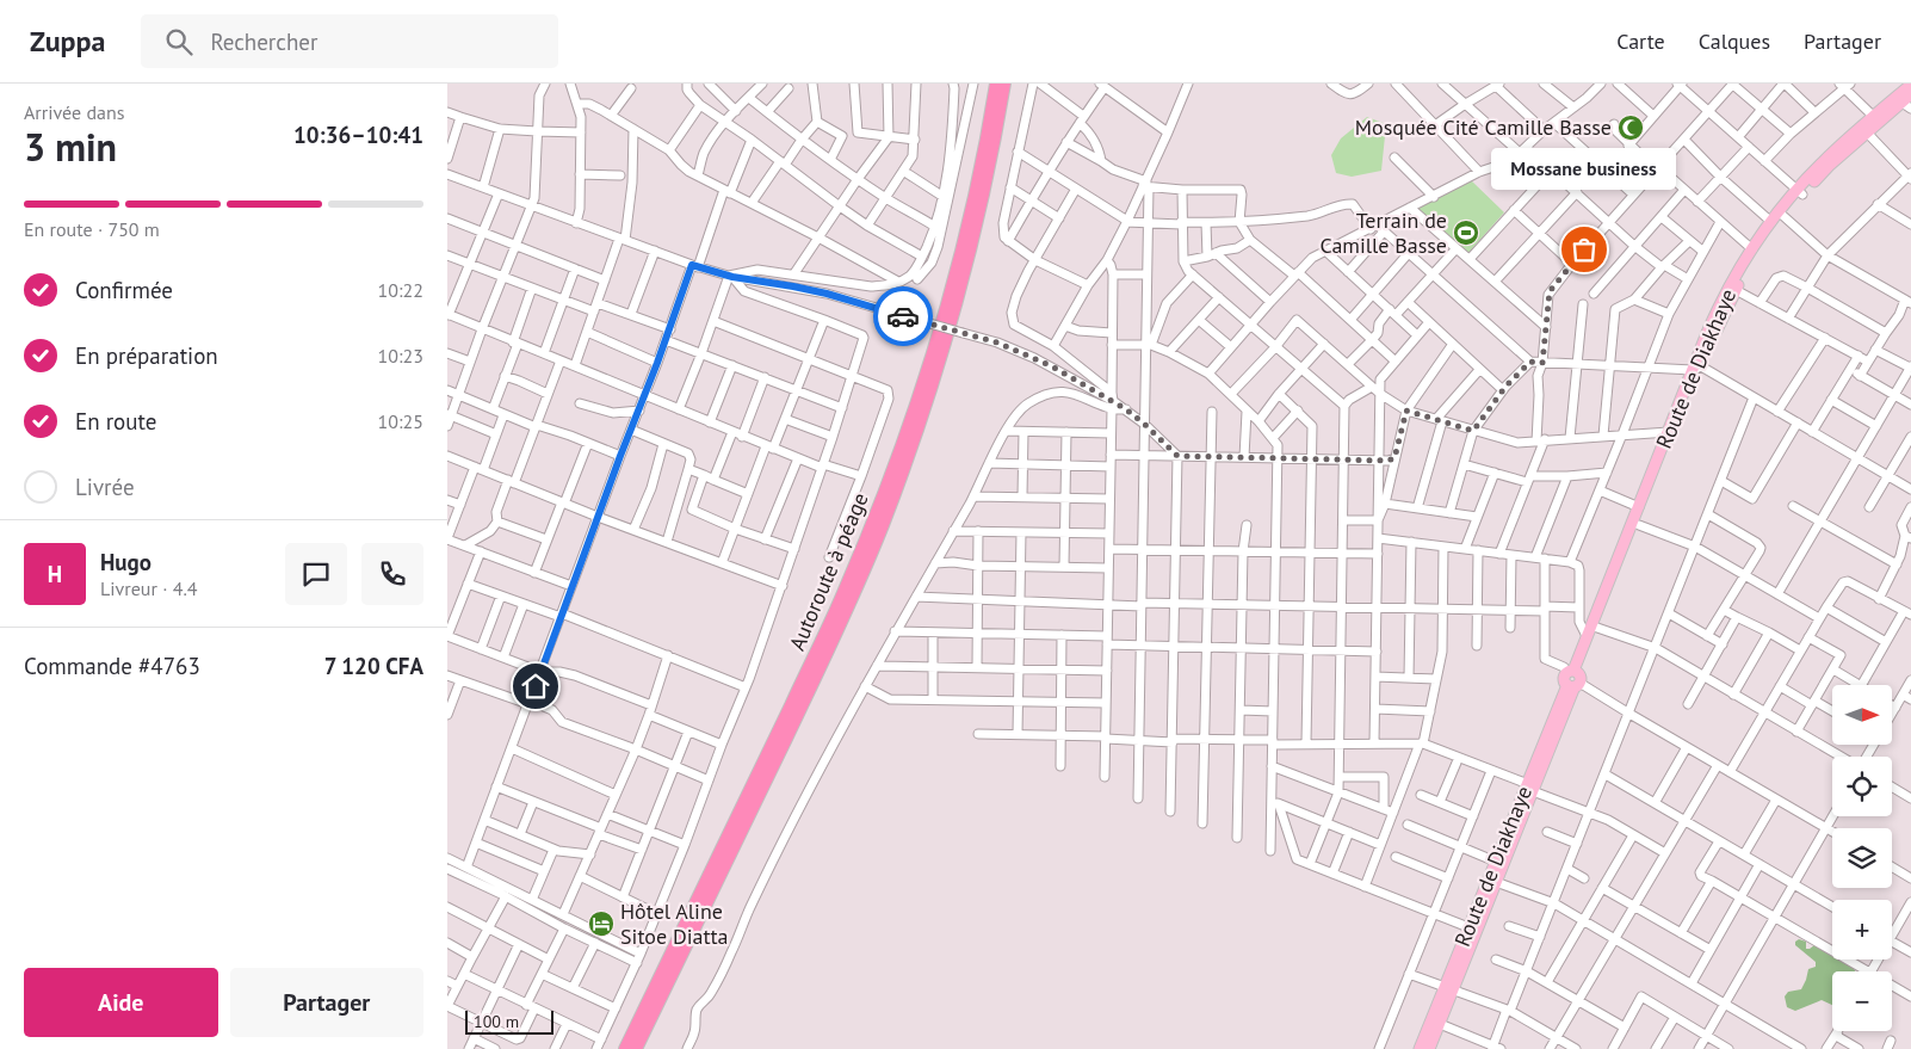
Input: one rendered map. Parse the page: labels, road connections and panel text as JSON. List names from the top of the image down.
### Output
{
  "streets": {
    "highway": ["Autoroute à péage"],
    "main road": ["Route de Diakhaye"]
  },
  "places": {
    "mosque": ["Mosquée Cité Camille Basse"],
    "sports": ["Terrain de Camille Basse"],
    "other": ["Mossane business"],
    "hotel": ["Hôtel Aline Sitoe Diatta"]
  },
  "scale_bar": "100 m",
  "north": "right",
  "page": {
    "header": "Zuppa",
    "search": "Rechercher",
    "nav": ["Carte", "Calques", "Partager"],
    "heading": ["3 min", "Arrivée dans", "10:36–10:41"],
    "panel": [
      "Hugo",
      "Livreur · 4.4",
      "Commande #4763",
      "7 120 CFA"
    ],
    "bubble": "Mossane business",
    "bar": "En route · 750 m",
    "list": [
      ["Confirmée", "10:22"],
      ["En préparation", "10:23"],
      ["En route", "10:25"],
      "Livrée"
    ],
    "round": "H",
    "map_buttons": ["+", "−"],
    "buttons": ["Aide", "Partager"],
    "scale": "100 m"
  }
}
